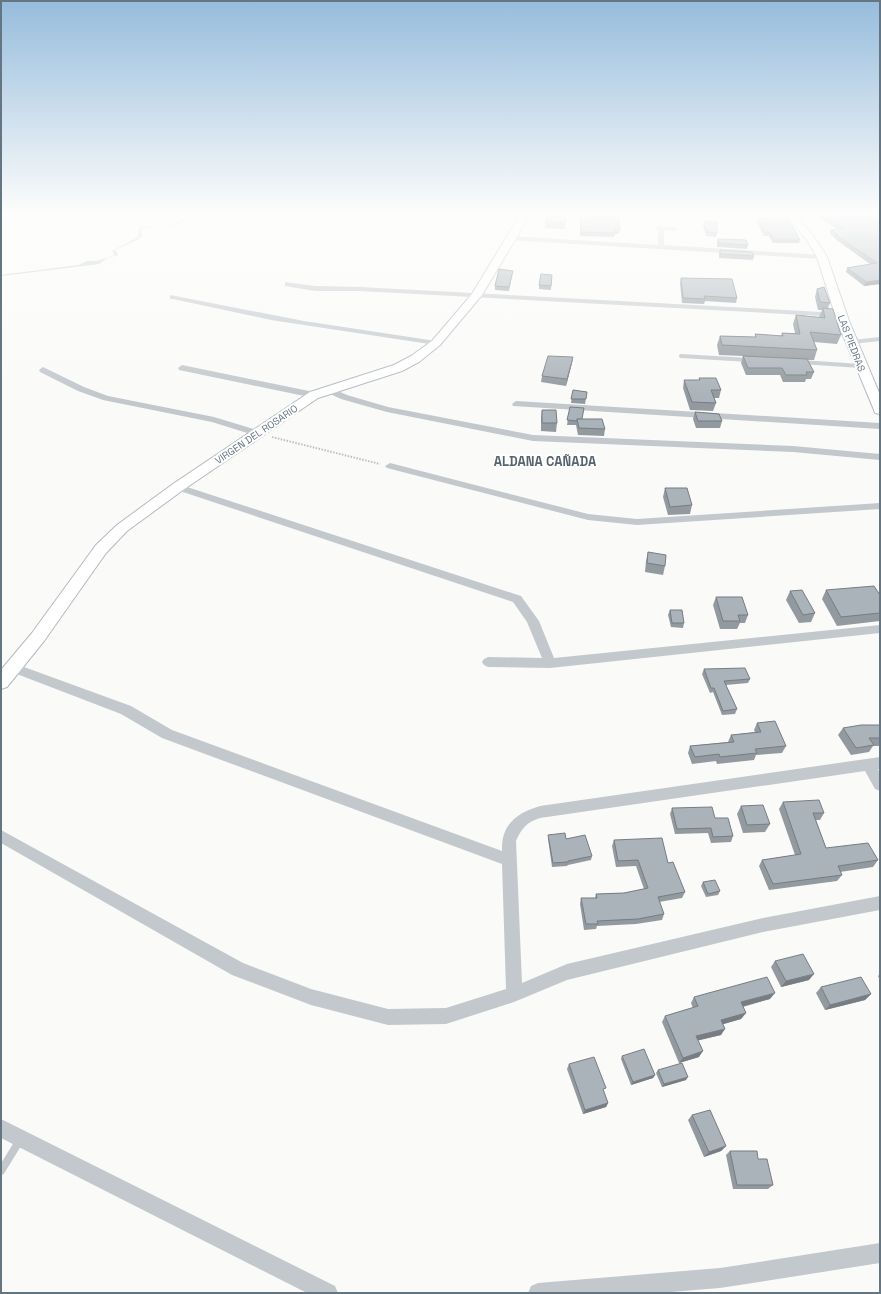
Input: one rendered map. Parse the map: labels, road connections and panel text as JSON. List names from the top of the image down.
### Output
{
  "streets": {
    "street": ["LAS PIEDRAS", "VIRGEN DEL ROSARIO"]
  },
  "districts": ["ALDANA CAÑADA"]
}
